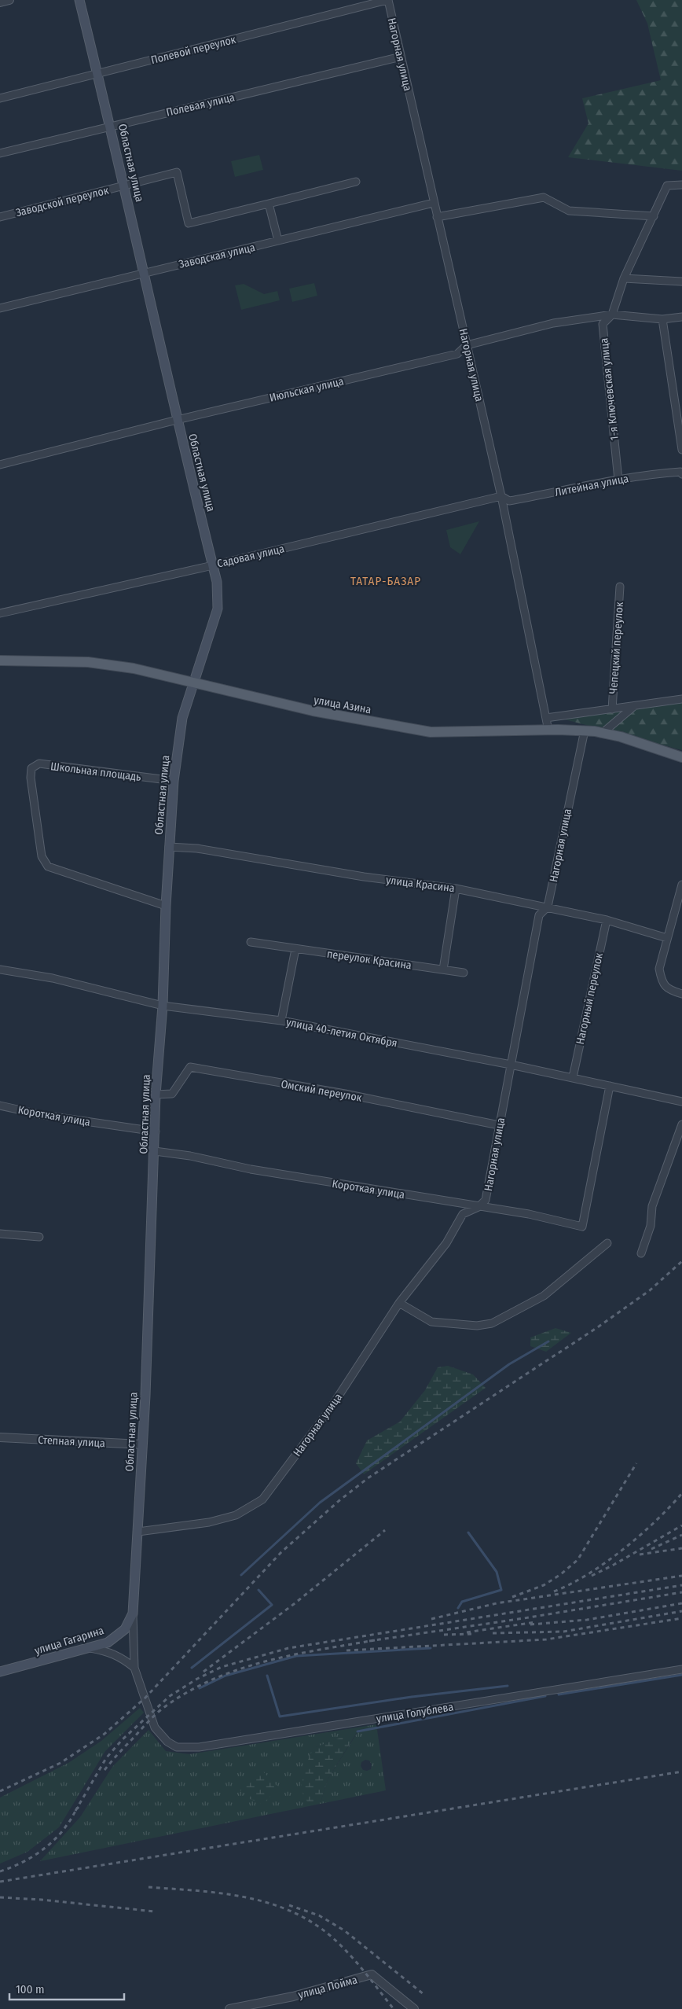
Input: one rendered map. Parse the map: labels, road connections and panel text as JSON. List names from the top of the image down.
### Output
{
  "streets": {
    "main road": ["Областная улица", "улица Азина", "улица Гагарина"],
    "street": [
      "Полевой переулок",
      "Нагорная улица",
      "Полевая улица",
      "Заводской переулок",
      "Заводская улица",
      "Июльская улица",
      "1-я Ключевская улица",
      "Литейная улица",
      "Садовая улица",
      "Чепецкий переулок",
      "Школьная площадь",
      "улица Красина",
      "переулок Красина",
      "Нагорный переулок",
      "улица 40-летия Октября",
      "Омский переулок",
      "Короткая улица",
      "Степная улица",
      "улица Голублева",
      "улица Пойма"
    ]
  },
  "crossings": [
    ["Полевой переулок", "Нагорная улица"],
    ["Полевой переулок", "Областная улица"],
    ["Нагорная улица", "Полевая улица"],
    ["Нагорная улица", "Областная улица"],
    ["Нагорная улица", "Заводская улица"],
    ["Нагорная улица", "Июльская улица"],
    ["Нагорная улица", "Литейная улица"],
    ["Нагорная улица", "Садовая улица"],
    ["Нагорная улица", "улица Азина"],
    ["Нагорная улица", "улица Красина"],
    ["Нагорная улица", "улица 40-летия Октября"],
    ["Нагорная улица", "Омский переулок"],
    ["Нагорная улица", "Короткая улица"],
    ["Полевая улица", "Областная улица"],
    ["Областная улица", "Заводской переулок"],
    ["Областная улица", "Заводская улица"],
    ["Областная улица", "Июльская улица"],
    ["Областная улица", "Садовая улица"],
    ["Областная улица", "улица Азина"],
    ["Областная улица", "Школьная площадь"],
    ["Областная улица", "улица Красина"],
    ["Областная улица", "улица 40-летия Октября"],
    ["Областная улица", "Омский переулок"],
    ["Областная улица", "Короткая улица"],
    ["Областная улица", "Степная улица"],
    ["Областная улица", "улица Гагарина"],
    ["Июльская улица", "1-я Ключевская улица"],
    ["1-я Ключевская улица", "Литейная улица"],
    ["Литейная улица", "Садовая улица"],
    ["улица Красина", "Нагорный переулок"],
    ["Нагорный переулок", "улица 40-летия Октября"],
    ["улица 40-летия Октября", "Короткая улица"]
  ],
  "districts": ["ТАТАР-БАЗАР"],
  "scale_bar": "100 m"
}
